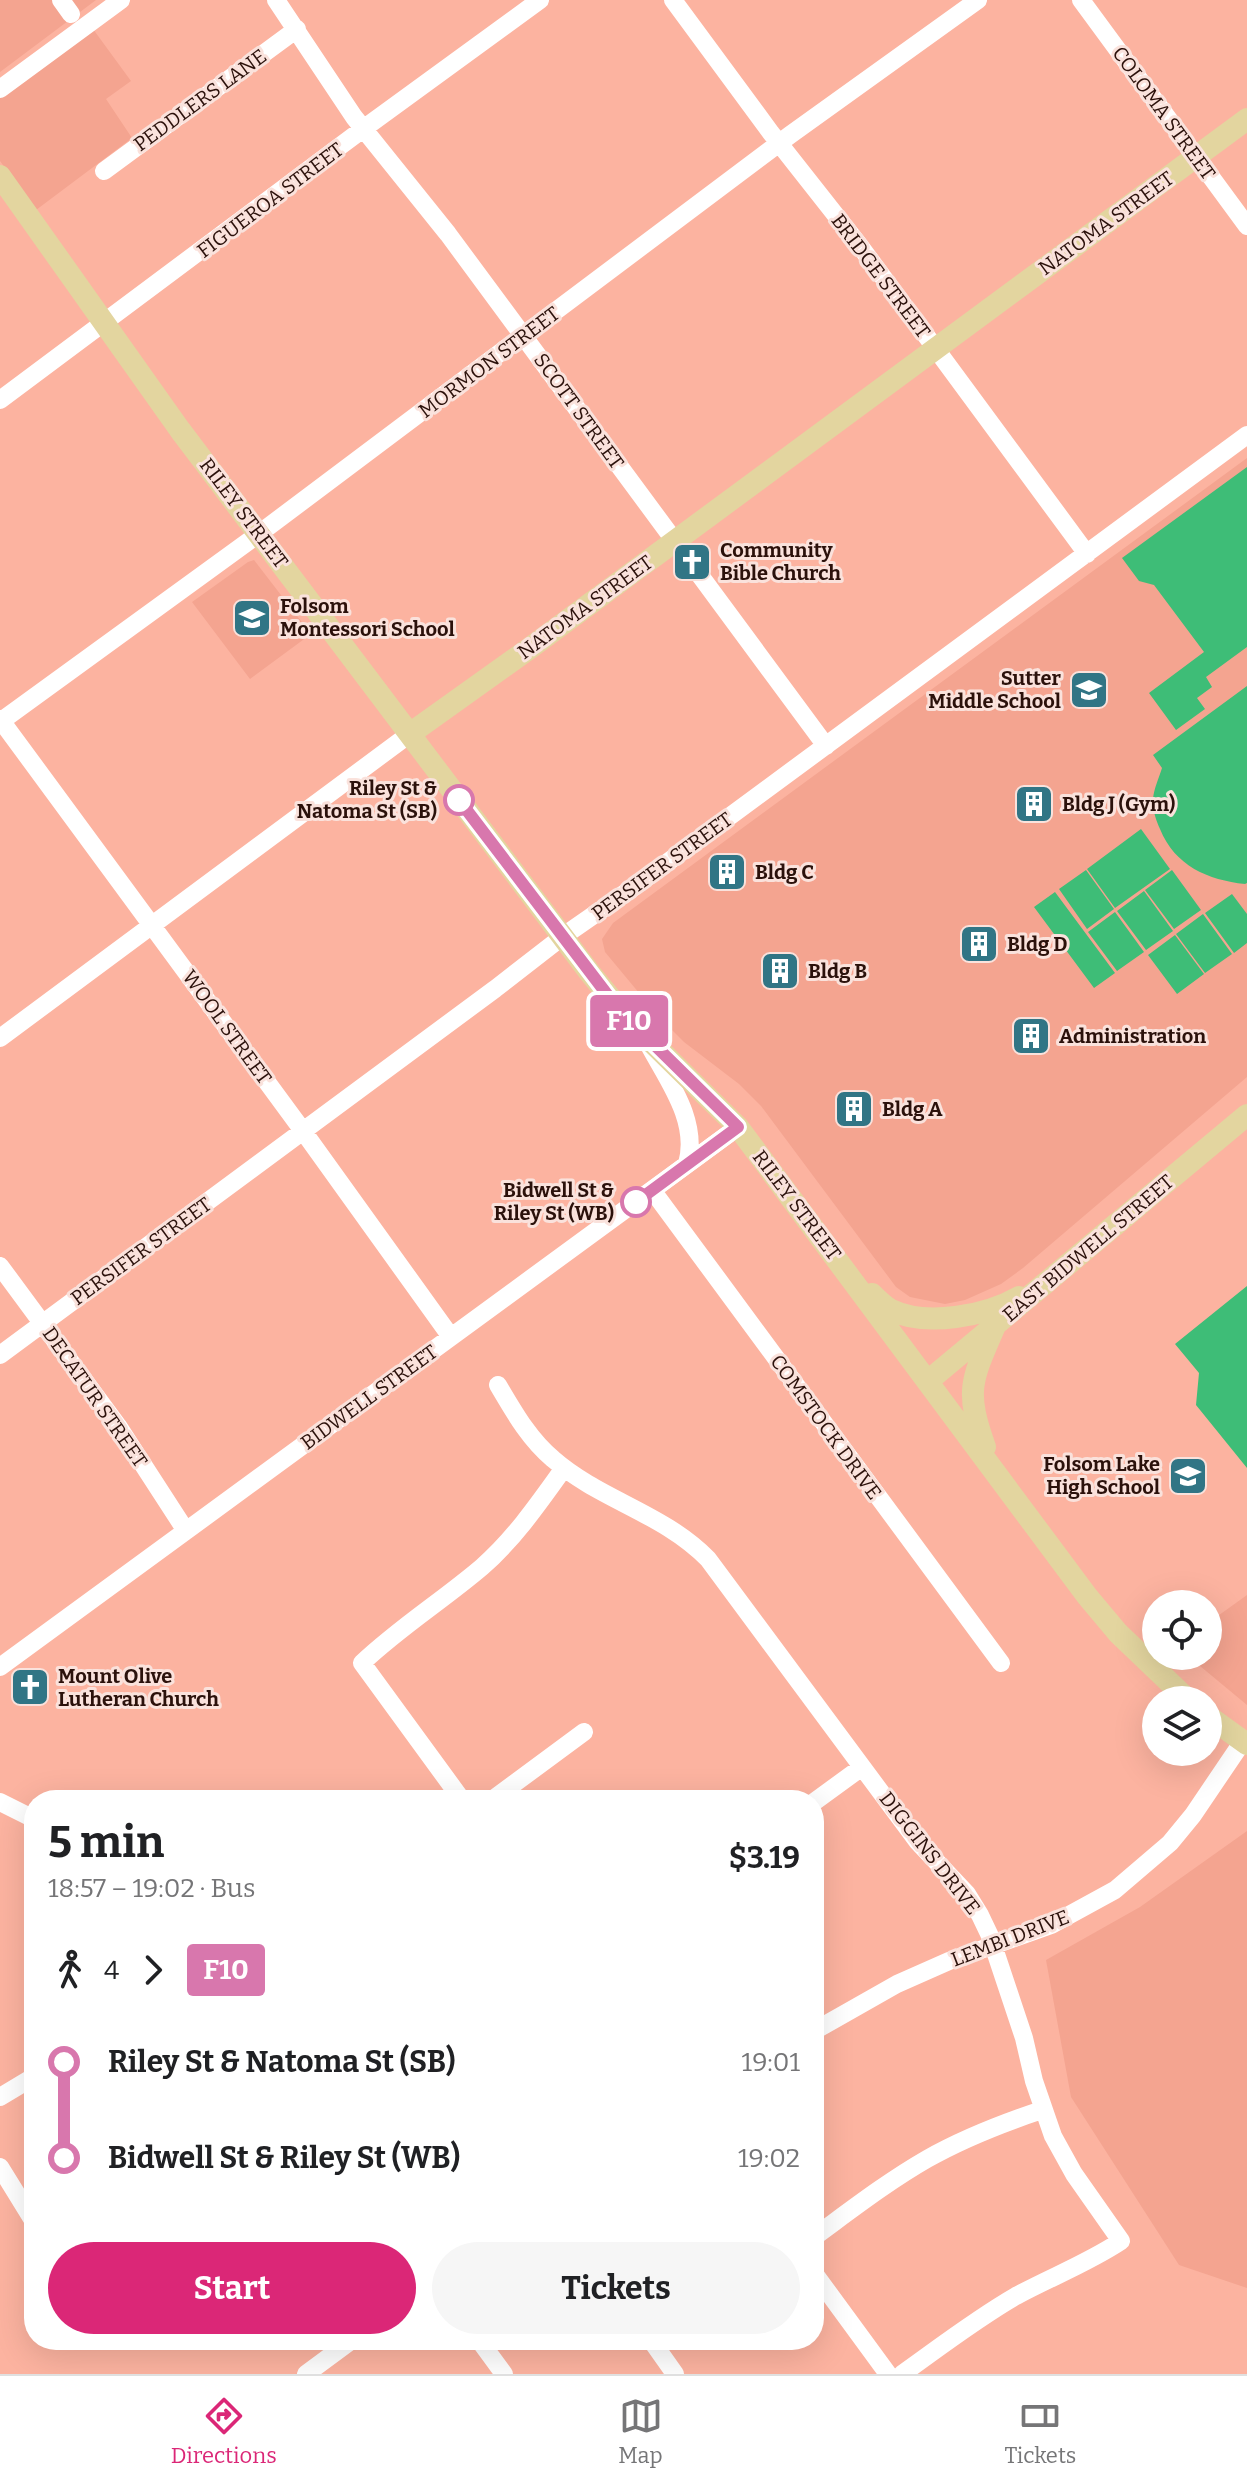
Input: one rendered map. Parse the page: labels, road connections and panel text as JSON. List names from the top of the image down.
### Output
{
  "streets": {
    "main road": ["NATOMA STREET", "RILEY STREET", "EAST BIDWELL STREET"],
    "street": [
      "PEDDLERS LANE",
      "COLOMA STREET",
      "FIGUEROA STREET",
      "BRIDGE STREET",
      "MORMON STREET",
      "SCOTT STREET",
      "PERSIFER STREET",
      "WOOL STREET",
      "DECATUR STREET",
      "BIDWELL STREET",
      "COMSTOCK DRIVE",
      "DIGGINS DRIVE",
      "LEMBI DRIVE"
    ]
  },
  "crossings": [
    ["PEDDLERS LANE", "SCOTT STREET"],
    ["COLOMA STREET", "NATOMA STREET"],
    ["FIGUEROA STREET", "SCOTT STREET"],
    ["FIGUEROA STREET", "RILEY STREET"],
    ["NATOMA STREET", "BRIDGE STREET"],
    ["NATOMA STREET", "SCOTT STREET"],
    ["NATOMA STREET", "RILEY STREET"],
    ["NATOMA STREET", "WOOL STREET"],
    ["BRIDGE STREET", "MORMON STREET"],
    ["BRIDGE STREET", "PERSIFER STREET"],
    ["MORMON STREET", "SCOTT STREET"],
    ["MORMON STREET", "RILEY STREET"],
    ["MORMON STREET", "WOOL STREET"],
    ["SCOTT STREET", "PERSIFER STREET"],
    ["RILEY STREET", "PERSIFER STREET"],
    ["RILEY STREET", "EAST BIDWELL STREET"],
    ["RILEY STREET", "BIDWELL STREET"],
    ["PERSIFER STREET", "WOOL STREET"],
    ["PERSIFER STREET", "DECATUR STREET"],
    ["WOOL STREET", "BIDWELL STREET"],
    ["DECATUR STREET", "BIDWELL STREET"],
    ["BIDWELL STREET", "COMSTOCK DRIVE"],
    ["DIGGINS DRIVE", "LEMBI DRIVE"]
  ],
  "places": {
    "church": ["Community Bible Church", "Mount Olive Lutheran Church"],
    "school or university": ["Folsom Montessori School", "Sutter Middle School", "Folsom Lake High School"],
    "other": ["Riley St & Natoma St (SB)", "Bidwell St & Riley St (WB)"],
    "building": [
      "Bldg J (Gym)",
      "Bldg C",
      "Bldg D",
      "Bldg B",
      "Administration",
      "Bldg A"
    ]
  },
  "lines": ["bus line F10"],
  "page": {
    "on_map": "F10",
    "heading": ["5 min", "18:57 – 19:02 · Bus", "$3.19"],
    "legs": ["4", "F10"],
    "list": [
      {
        "name": "Riley St & Natoma St (SB)",
        "value": "19:01"
      },
      {
        "name": "Bidwell St & Riley St (WB)",
        "value": "19:02"
      }
    ],
    "buttons": ["Start", "Tickets"],
    "tabs": ["Directions", "Map", "Tickets"]
  }
}
